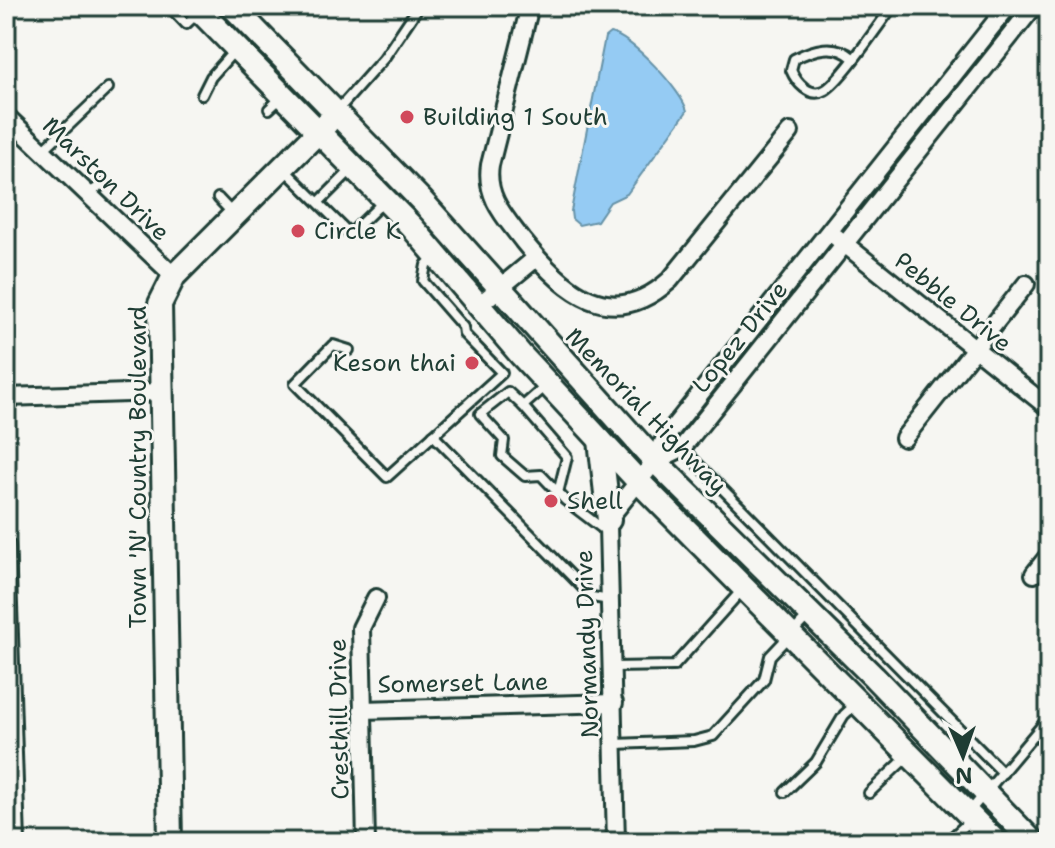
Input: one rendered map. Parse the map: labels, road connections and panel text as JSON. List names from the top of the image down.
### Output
{
  "streets": {
    "main road": ["Memorial Highway", "Town 'N' Country Boulevard"],
    "street": [
      "Marston Drive",
      "Pebble Drive",
      "Lopez Drive",
      "Normandy Drive",
      "Somerset Lane",
      "Cresthill Drive"
    ]
  },
  "crossings": [
    ["Marston Drive", "Town 'N' Country Boulevard"],
    ["Pebble Drive", "Lopez Drive"],
    ["Lopez Drive", "Memorial Highway"],
    ["Lopez Drive", "Normandy Drive"],
    ["Memorial Highway", "Town 'N' Country Boulevard"],
    ["Memorial Highway", "Normandy Drive"],
    ["Normandy Drive", "Somerset Lane"],
    ["Somerset Lane", "Cresthill Drive"]
  ],
  "places": [
    "Building 1 South",
    "Circle K",
    "Keson thai",
    "Shell"
  ],
  "north": "bottom"
}
